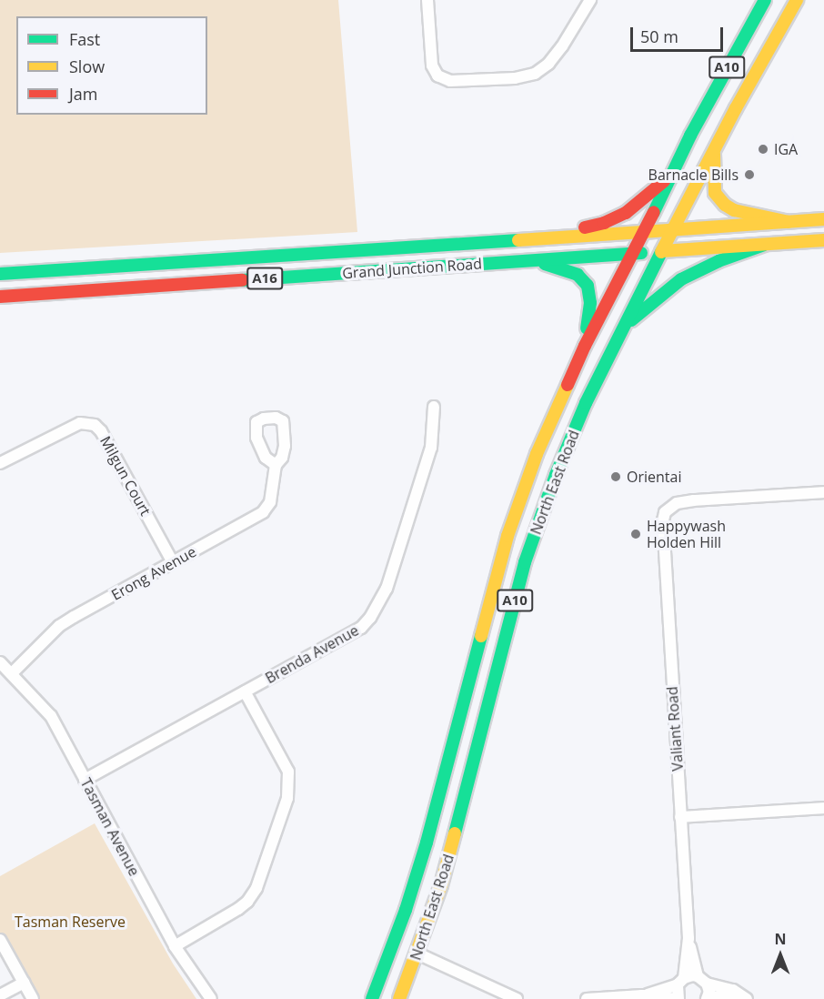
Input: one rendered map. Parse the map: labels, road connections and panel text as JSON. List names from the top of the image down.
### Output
{
  "streets": {
    "main road": [
      "A10",
      "Grand Junction Road",
      "A16",
      "North East Road"
    ],
    "street": [
      "Milgun Court",
      "Erong Avenue",
      "Brenda Avenue",
      "Valiant Road",
      "Tasman Avenue"
    ]
  },
  "crossings": [
    ["Grand Junction Road", "North East Road"],
    ["Milgun Court", "Erong Avenue"],
    ["Erong Avenue", "Tasman Avenue"],
    ["Brenda Avenue", "Tasman Avenue"]
  ],
  "parks": ["Tasman Reserve"],
  "places": [
    "IGA",
    "Barnacle Bills",
    "Orientai",
    "Happywash Holden Hill"
  ],
  "legend": ["Fast", "Slow", "Jam"],
  "scale_bar": "50 m",
  "north": "top"
}
